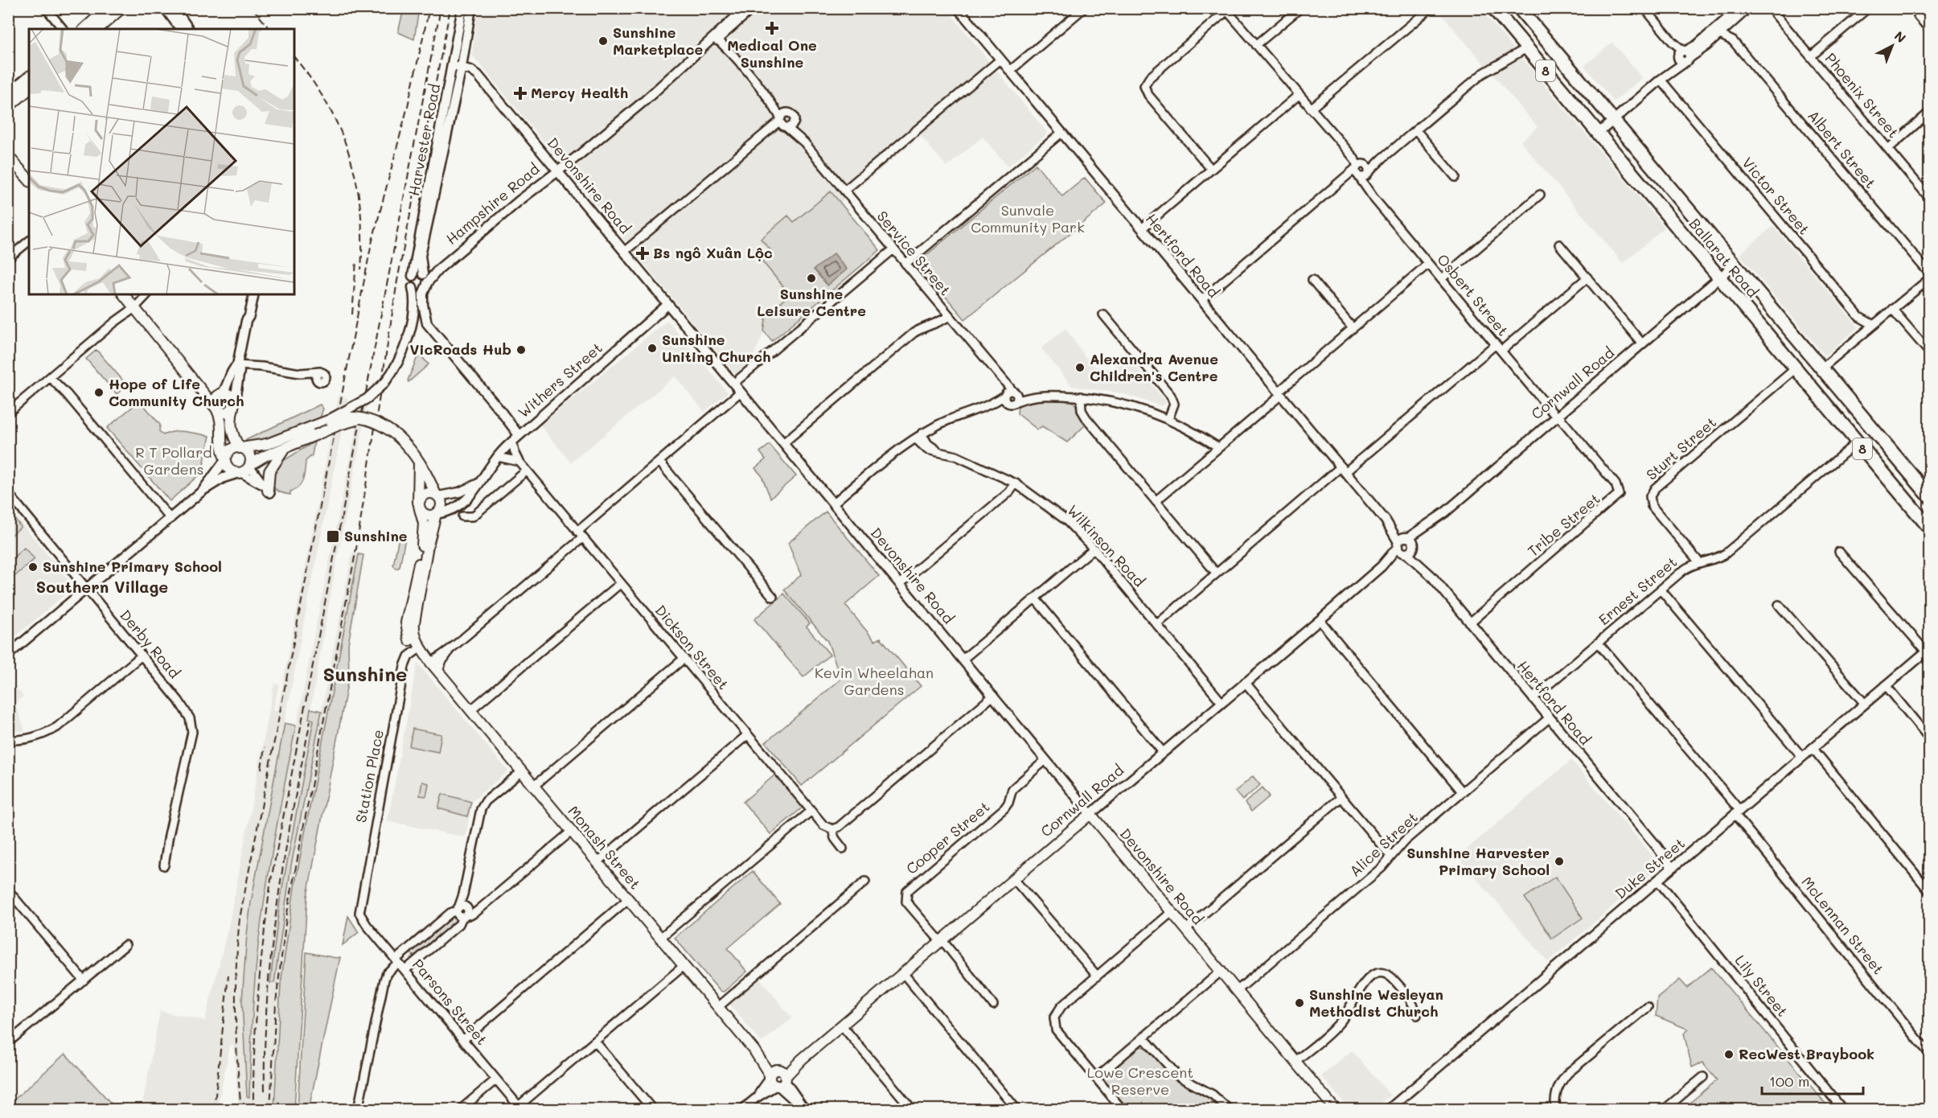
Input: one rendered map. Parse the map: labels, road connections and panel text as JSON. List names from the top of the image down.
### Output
{
  "streets": {
    "highway": ["8", "Ballarat Road"],
    "main road": ["Devonshire Road", "Cornwall Road", "Monash Street"],
    "street": [
      "Phoenix Street",
      "Harvester Road",
      "Albert Street",
      "Victor Street",
      "Hampshire Road",
      "Service Street",
      "Hertford Road",
      "Osbert Street",
      "Withers Street",
      "Sturt Street",
      "Tribe Street",
      "Wilkinson Road",
      "Ernest Street",
      "Derby Road",
      "Dickson Street",
      "Station Place",
      "Cooper Street",
      "Alice Street",
      "Duke Street",
      "McLennan Street",
      "Lily Street",
      "Parsons Street"
    ]
  },
  "crossings": [
    ["Harvester Road", "Devonshire Road"],
    ["Harvester Road", "Hampshire Road"],
    ["Harvester Road", "Dickson Street"],
    ["Devonshire Road", "Hampshire Road"],
    ["Devonshire Road", "Withers Street"],
    ["Devonshire Road", "Cornwall Road"],
    ["Devonshire Road", "Cooper Street"],
    ["Devonshire Road", "Alice Street"],
    ["Hampshire Road", "Service Street"],
    ["Hampshire Road", "Dickson Street"],
    ["Hertford Road", "Cornwall Road"],
    ["Hertford Road", "Tribe Street"],
    ["Hertford Road", "Ernest Street"],
    ["Hertford Road", "Alice Street"],
    ["Hertford Road", "Duke Street"],
    ["Ballarat Road", "Cornwall Road"],
    ["Ballarat Road", "Sturt Street"],
    ["Ballarat Road", "Ernest Street"],
    ["Osbert Street", "Cornwall Road"],
    ["Osbert Street", "Tribe Street"],
    ["Withers Street", "Dickson Street"],
    ["Cornwall Road", "Tribe Street"],
    ["Cornwall Road", "Wilkinson Road"],
    ["Cornwall Road", "Cooper Street"],
    ["Cornwall Road", "Monash Street"],
    ["Sturt Street", "Ernest Street"],
    ["Ernest Street", "McLennan Street"],
    ["Station Place", "Monash Street"],
    ["Station Place", "Parsons Street"],
    ["Duke Street", "McLennan Street"],
    ["Duke Street", "Lily Street"]
  ],
  "districts": ["Southern Village", "Sunshine"],
  "parks": [
    "Sunvale Community Park",
    "R T Pollard Gardens",
    "Kevin Wheelahan Gardens",
    "Lowe Crescent Reserve"
  ],
  "places": {
    "health": ["Medical One Sunshine", "Mercy Health", "Bs ngô Xuân Lộc"],
    "other": [
      "Sunshine Marketplace",
      "Sunshine Leisure Centre",
      "Sunshine Uniting Church",
      "VicRoads Hub",
      "Alexandra Avenue Children's Centre",
      "Hope of Life Community Church",
      "Sunshine Primary School",
      "Sunshine Harvester Primary School",
      "Sunshine Wesleyan Methodist Church",
      "RecWest Braybook"
    ],
    "transit": ["Sunshine"]
  },
  "scale_bar": "100 m",
  "north": "top right"
}
